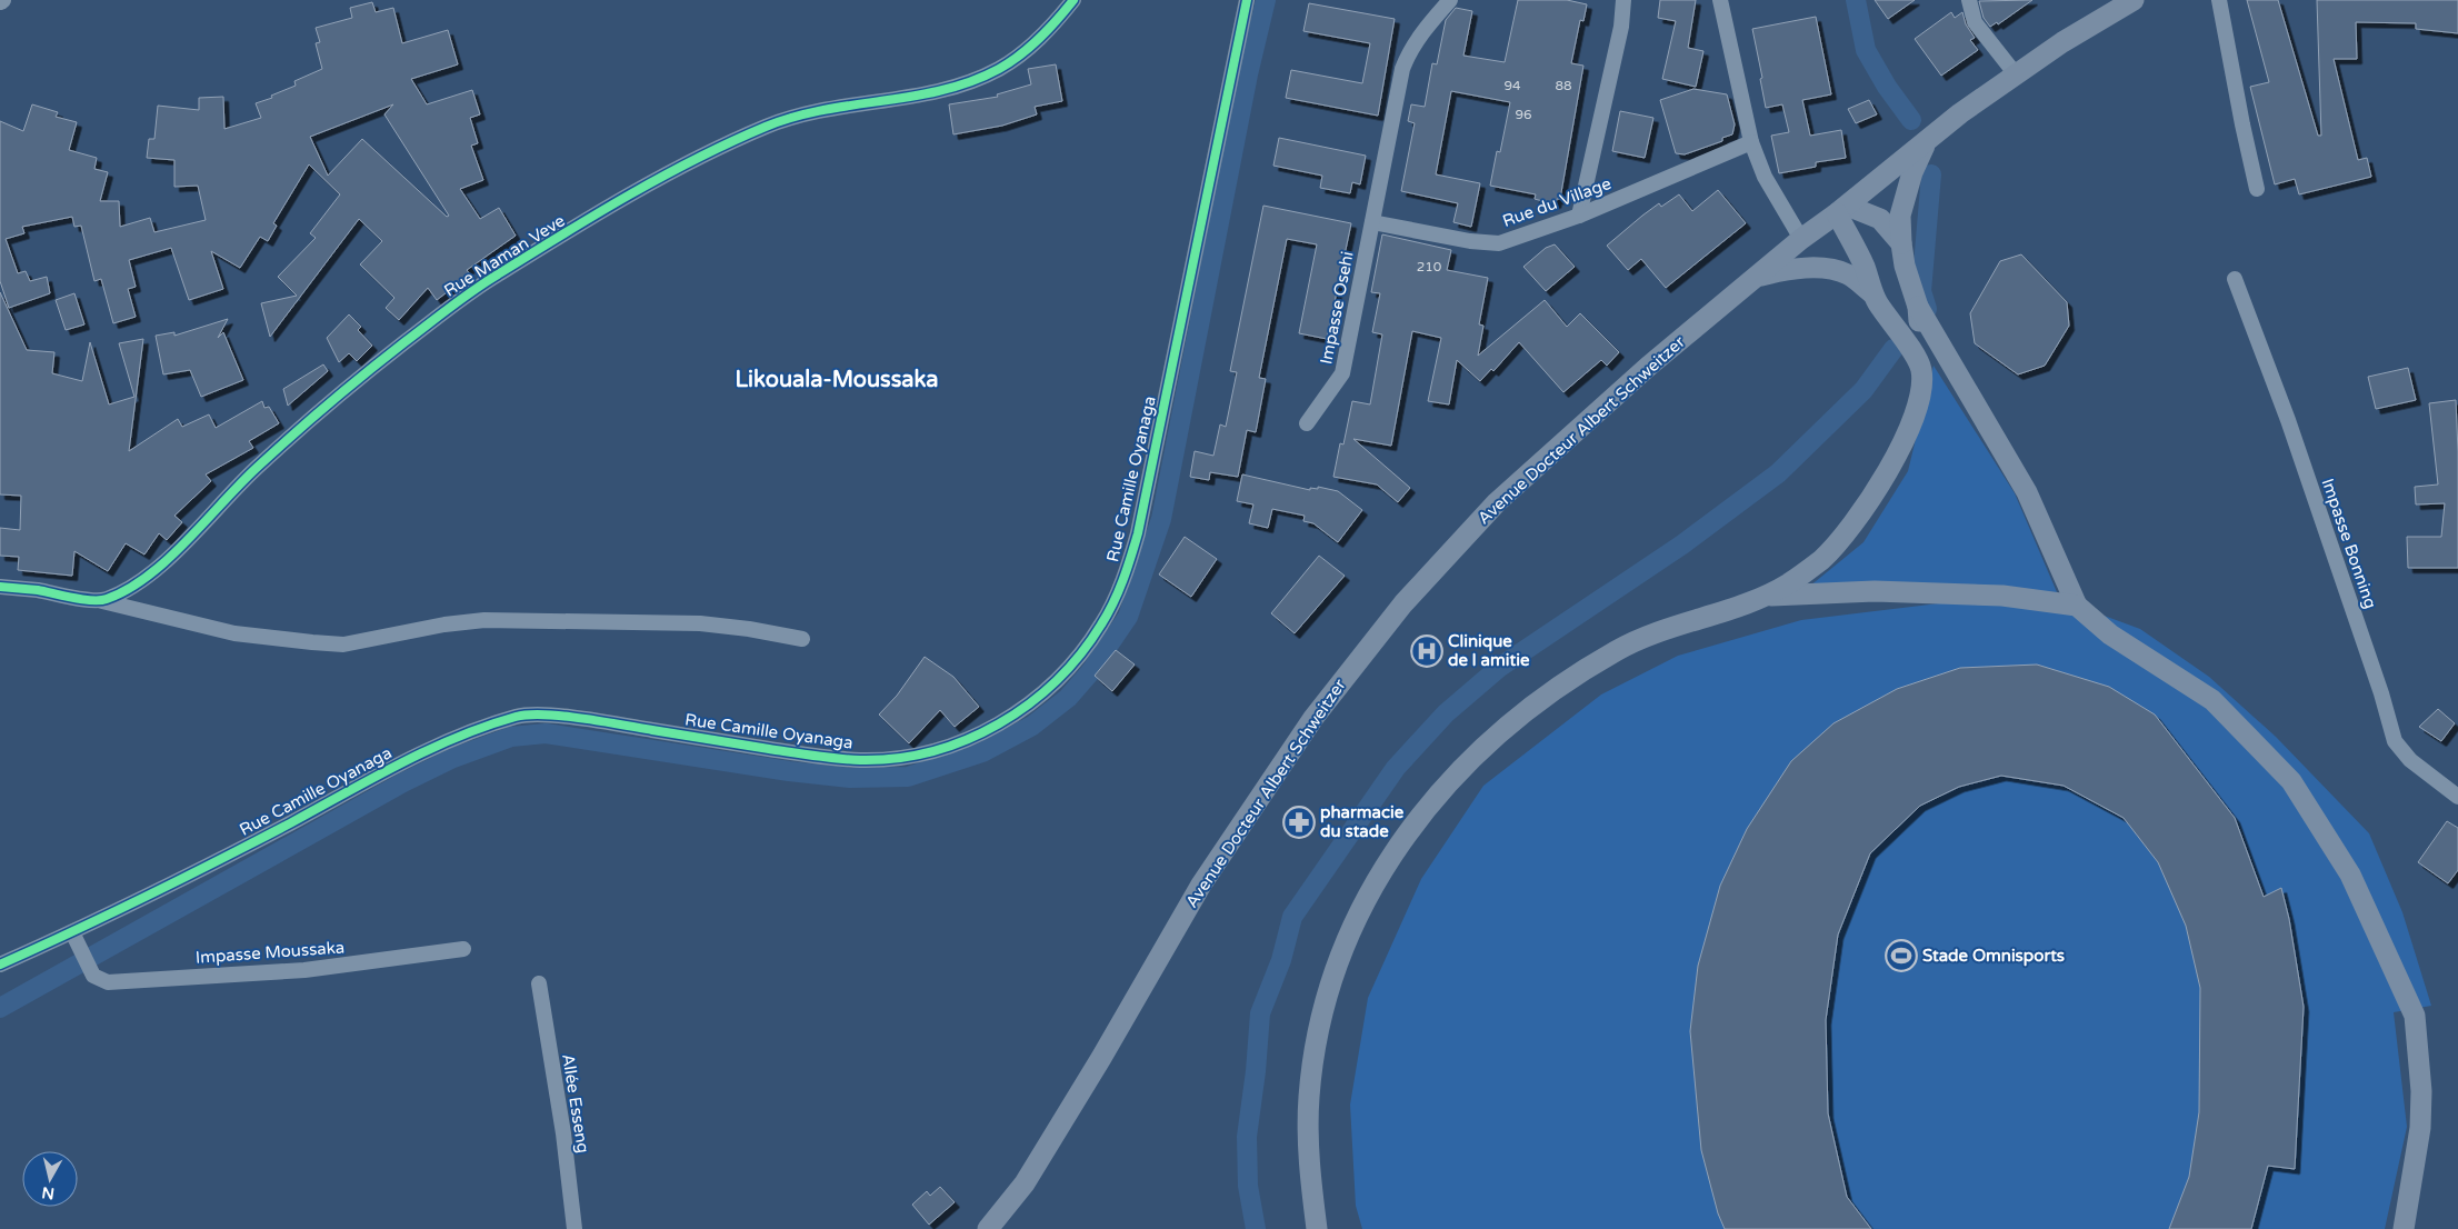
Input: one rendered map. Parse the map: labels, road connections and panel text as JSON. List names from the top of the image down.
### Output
{
  "streets": {
    "main road": ["Avenue Docteur Albert Schweitzer"],
    "street": [
      "Rue du Village",
      "Rue Maman Veve",
      "Impasse Osehi",
      "Rue Camille Oyanaga",
      "Impasse Bonning",
      "Impasse Moussaka",
      "Allée Esseng"
    ]
  },
  "crossings": [
    ["Rue du Village", "Impasse Osehi"],
    ["Rue Camille Oyanaga", "Impasse Moussaka"]
  ],
  "districts": ["Likouala-Moussaka"],
  "places": {
    "hospital": ["Clinique de l amitie"],
    "pharmacy": ["pharmacie du stade"],
    "sports": ["Stade Omnisports"]
  },
  "house_numbers": [
    "94",
    "88",
    "96",
    "210"
  ],
  "north": "bottom"
}
